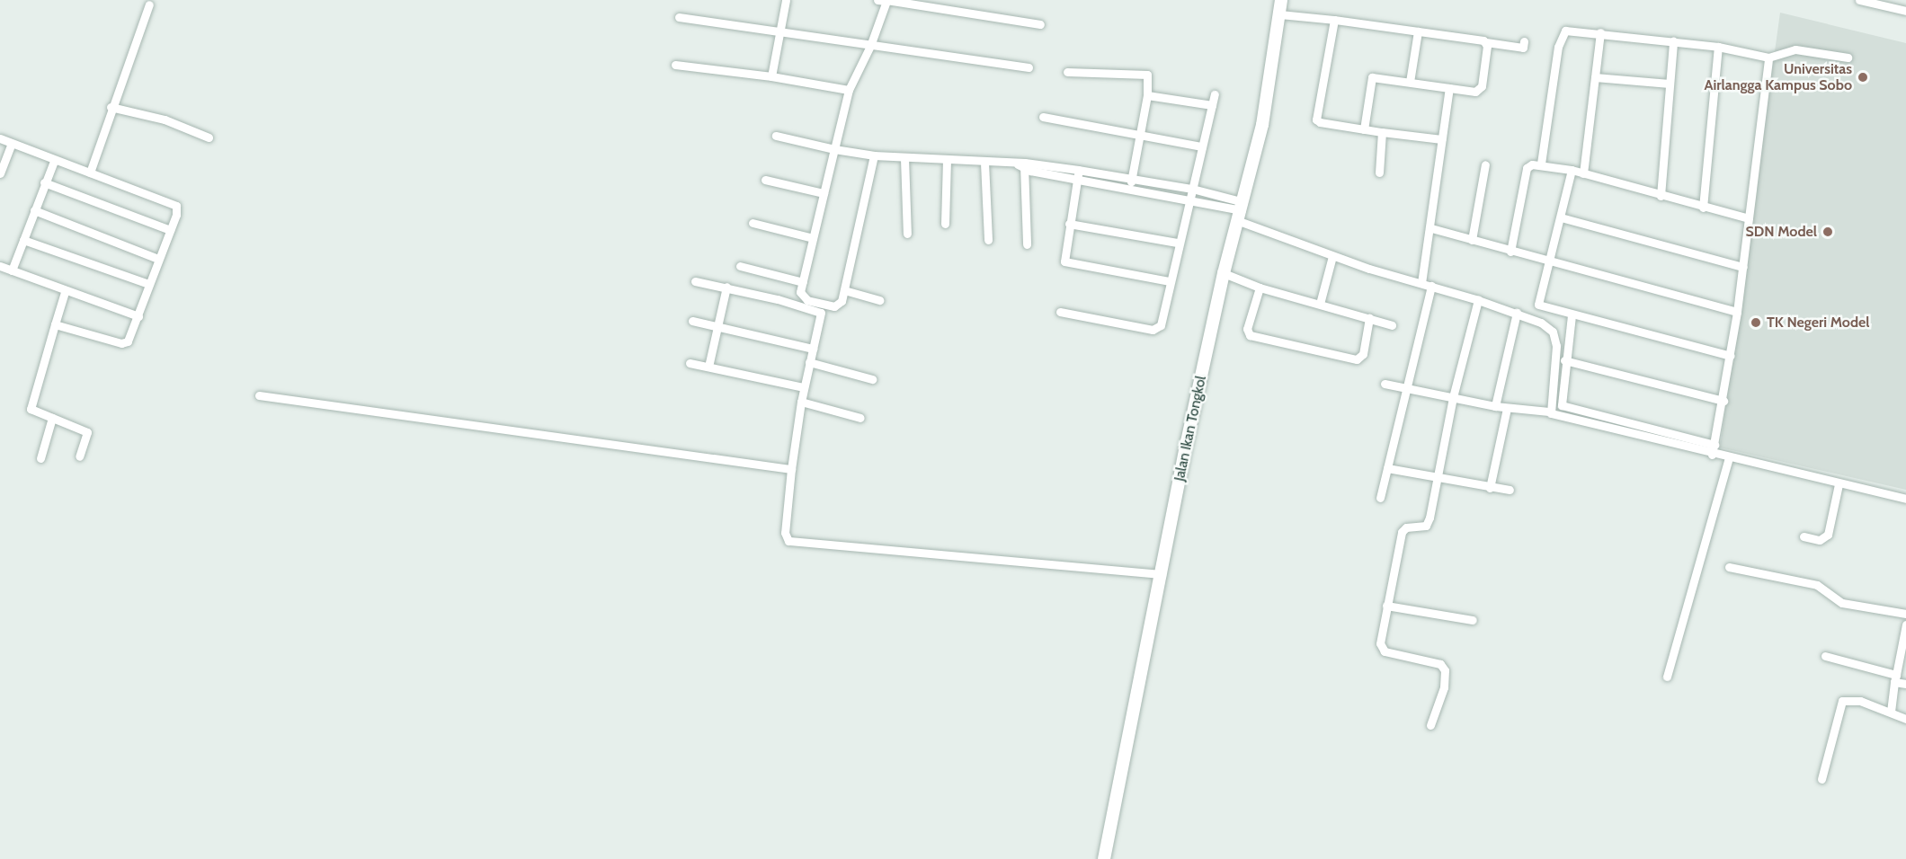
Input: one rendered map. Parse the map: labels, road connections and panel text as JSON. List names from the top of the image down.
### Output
{
  "streets": {
    "street": ["Jalan Ikan Tongkol"]
  },
  "places": ["Universitas Airlangga Kampus Sobo", "SDN Model", "TK Negeri Model"]
}
